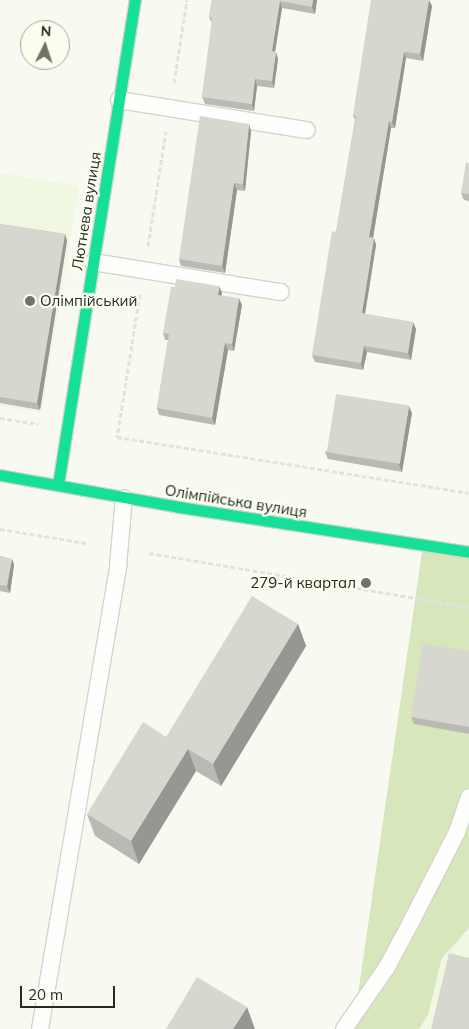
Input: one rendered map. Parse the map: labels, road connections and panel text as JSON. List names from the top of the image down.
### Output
{
  "streets": {
    "street": ["Лютнева вулиця", "Олімпійська вулиця"]
  },
  "crossings": [
    ["Лютнева вулиця", "Олімпійська вулиця"]
  ],
  "places": ["Олімпійський", "279-й квартал"],
  "scale_bar": "20 m",
  "north": "top"
}
